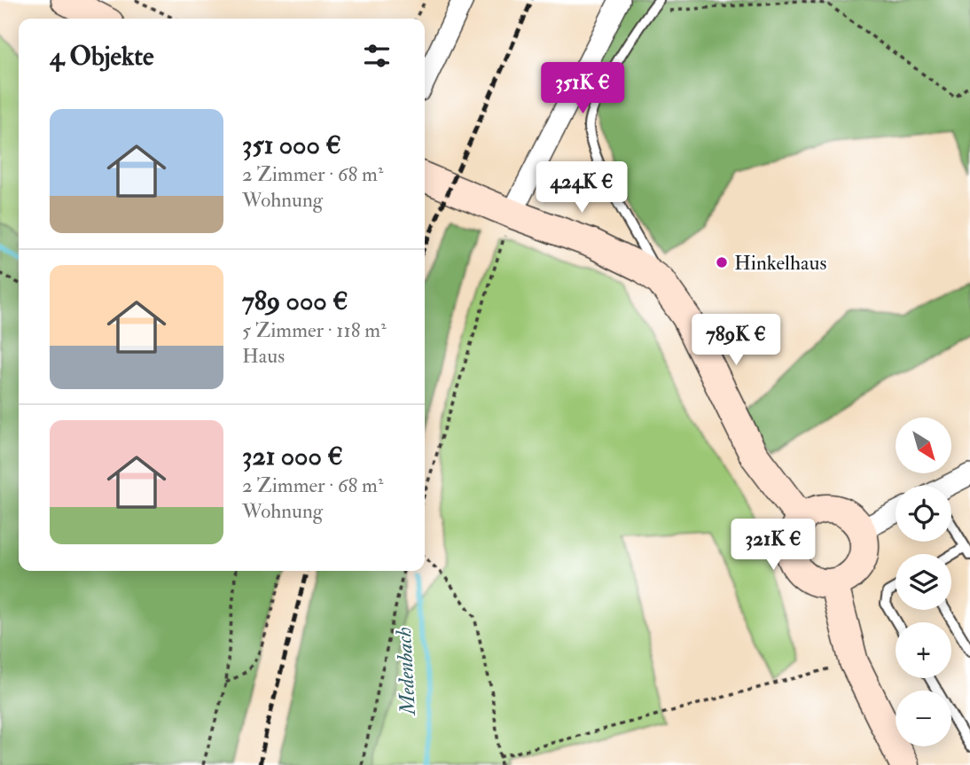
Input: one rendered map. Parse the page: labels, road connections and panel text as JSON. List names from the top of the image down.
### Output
{
  "water": ["Medenbach"],
  "places": ["Hinkelhaus"],
  "north": "bottom right",
  "page": {
    "heading": "4 Objekte",
    "price": [
      "351K €",
      "424K €",
      "789K €",
      "321K €"
    ],
    "list": [
      {
        "name": "351 000 €",
        "note": "2 Zimmer · 68 m² · Wohnung"
      },
      {
        "name": "789 000 €",
        "note": "5 Zimmer · 118 m² · Haus"
      },
      {
        "name": "321 000 €",
        "note": "2 Zimmer · 68 m² · Wohnung"
      }
    ],
    "map_buttons": ["+", "−"]
  }
}
